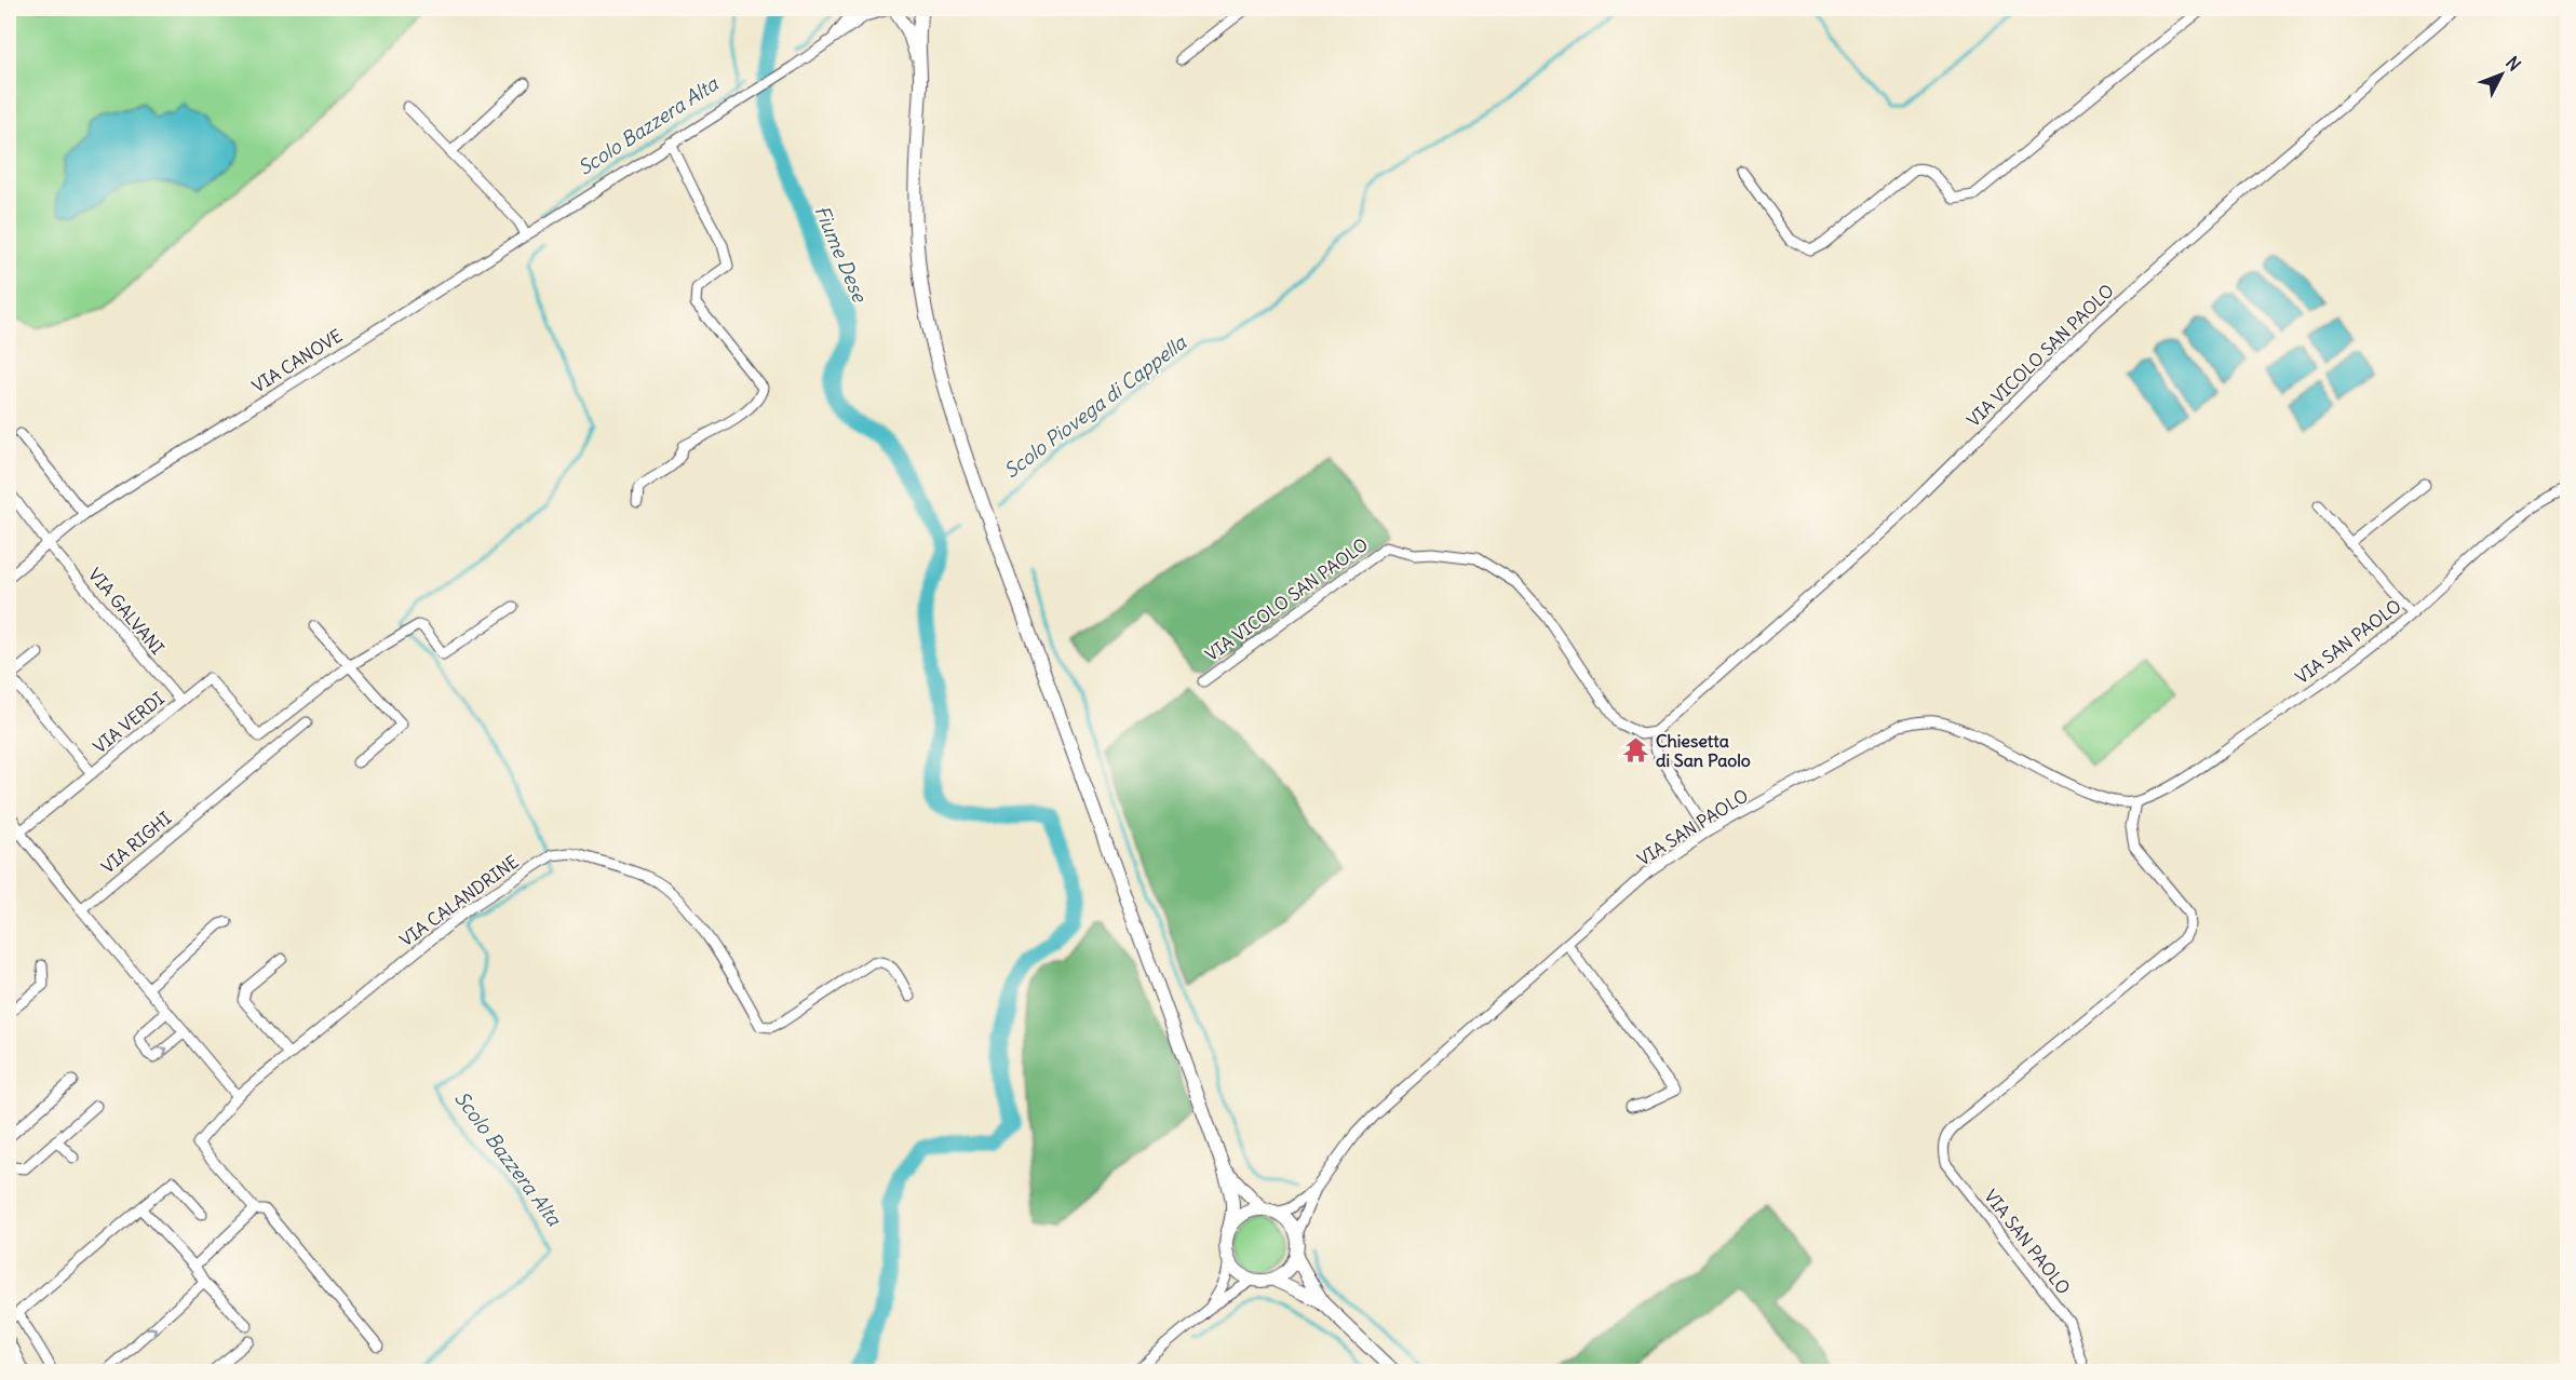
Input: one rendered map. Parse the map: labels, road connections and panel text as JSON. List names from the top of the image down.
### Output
{
  "streets": {
    "street": [
      "VIA VICOLO SAN PAOLO",
      "VIA CANOVE",
      "VIA GALVANI",
      "VIA SAN PAOLO",
      "VIA VERDI",
      "VIA RIGHI",
      "VIA CALANDRINE"
    ]
  },
  "crossings": [
    ["VIA CANOVE", "VIA GALVANI"],
    ["VIA GALVANI", "VIA VERDI"],
    ["VIA VERDI", "VIA RIGHI"]
  ],
  "water": ["Scolo Bazzera Alta", "Fiume Dese", "Scolo Piovega di Cappella"],
  "places": {
    "temple": ["Chiesetta di San Paolo"]
  },
  "north": "top right"
}
